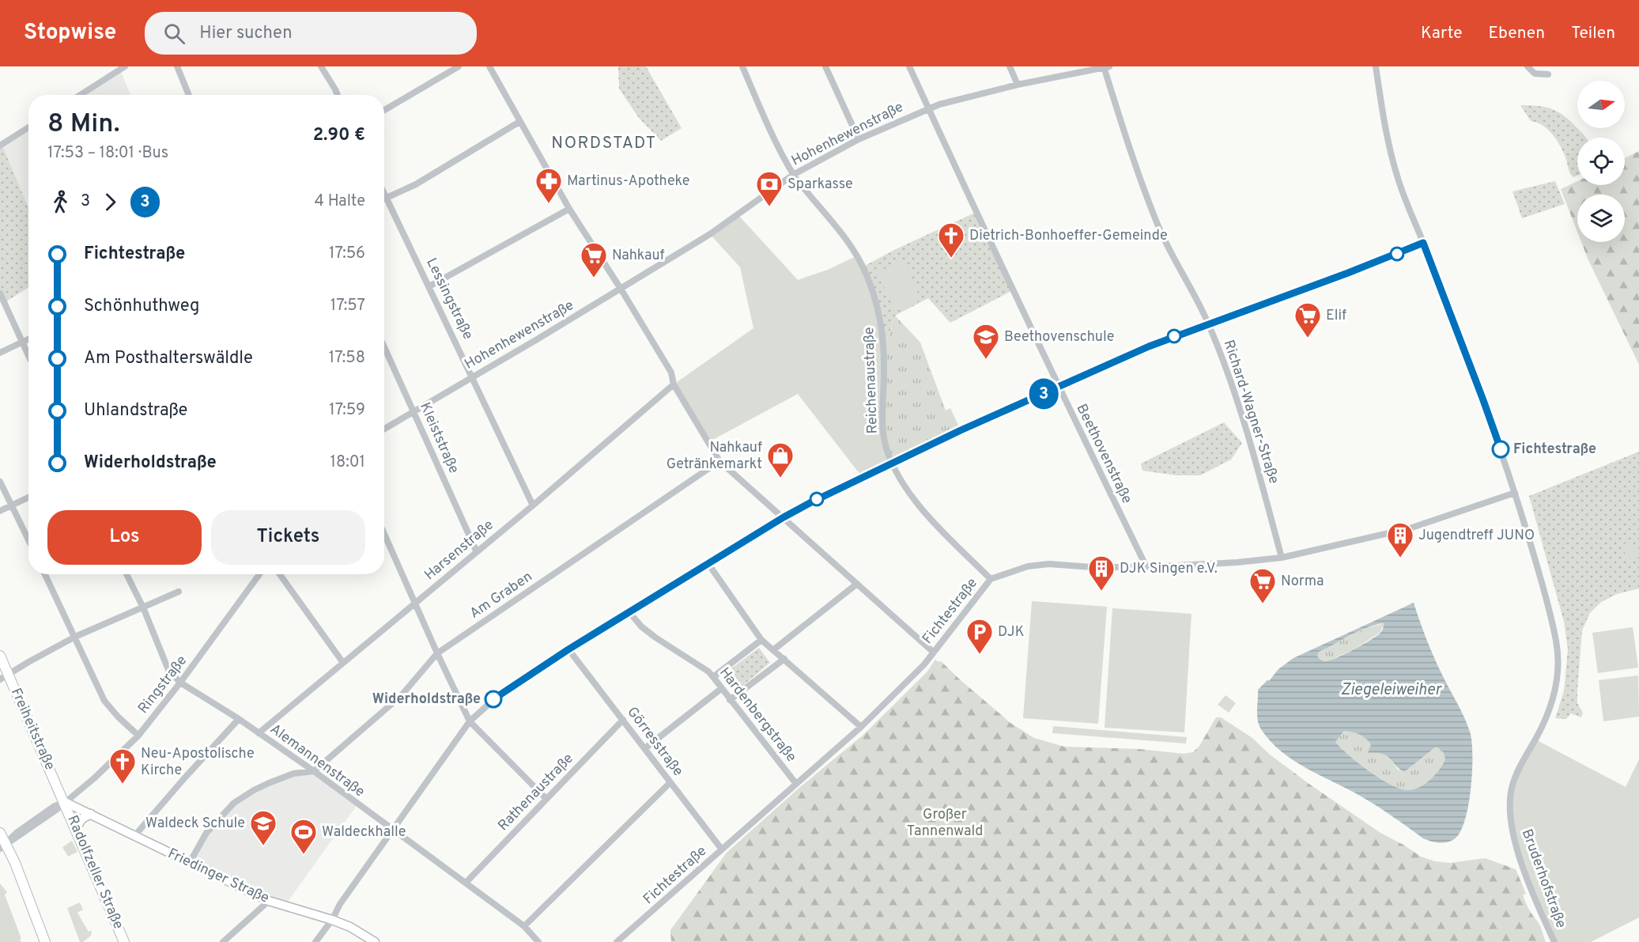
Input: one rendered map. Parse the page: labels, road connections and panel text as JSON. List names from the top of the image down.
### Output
{
  "streets": {
    "main road": ["Freiheitstraße", "Radolfzeller Straße", "Friedinger Straße"],
    "street": [
      "Hohenhewenstraße",
      "Lessingstraße",
      "Reichenaustraße",
      "Richard-Wagner-Straße",
      "Kleiststraße",
      "Beethovenstraße",
      "Harsenstraße",
      "Am Graben",
      "Fichtestraße",
      "Ringstraße",
      "Hardenbergstraße",
      "Görresstraße",
      "Alemannenstraße",
      "Rathenaustraße",
      "Bruderhofstraße"
    ]
  },
  "crossings": [
    ["Hohenhewenstraße", "Lessingstraße"],
    ["Hohenhewenstraße", "Reichenaustraße"],
    ["Hohenhewenstraße", "Richard-Wagner-Straße"],
    ["Hohenhewenstraße", "Kleiststraße"],
    ["Hohenhewenstraße", "Beethovenstraße"],
    ["Lessingstraße", "Harsenstraße"],
    ["Reichenaustraße", "Fichtestraße"],
    ["Richard-Wagner-Straße", "Fichtestraße"],
    ["Kleiststraße", "Harsenstraße"],
    ["Beethovenstraße", "Fichtestraße"],
    ["Harsenstraße", "Alemannenstraße"],
    ["Am Graben", "Alemannenstraße"],
    ["Fichtestraße", "Hardenbergstraße"],
    ["Fichtestraße", "Görresstraße"],
    ["Fichtestraße", "Bruderhofstraße"],
    ["Ringstraße", "Freiheitstraße"],
    ["Ringstraße", "Alemannenstraße"],
    ["Ringstraße", "Radolfzeller Straße"],
    ["Ringstraße", "Friedinger Straße"],
    ["Freiheitstraße", "Radolfzeller Straße"],
    ["Freiheitstraße", "Friedinger Straße"],
    ["Görresstraße", "Rathenaustraße"],
    ["Alemannenstraße", "Rathenaustraße"],
    ["Radolfzeller Straße", "Friedinger Straße"]
  ],
  "districts": ["NORDSTADT"],
  "water": ["Ziegeleiweiher"],
  "parks": ["Großer Tannenwald"],
  "places": {
    "pharmacy": ["Martinus-Apotheke"],
    "bank": ["Sparkasse"],
    "church": ["Dietrich-Bonhoeffer-Gemeinde", "Neu-Apostolische Kirche"],
    "supermarket": ["Nahkauf", "Elif", "Norma"],
    "school or university": ["Beethovenschule", "Waldeck Schule"],
    "other": ["Fichtestraße", "Widerholdstraße"],
    "shop": ["Nahkauf Getränkemarkt"],
    "building": ["Jugendtreff JUNO", "DJK Singen e.V."],
    "parking": ["DJK"],
    "sports": ["Waldeckhalle"]
  },
  "lines": ["bus line 3"],
  "north": "right",
  "page": {
    "header": "Stopwise",
    "search": "Hier suchen",
    "nav": ["Karte", "Ebenen", "Teilen"],
    "on_map": "3",
    "heading": ["8 Min.", "17:53 – 18:01 · Bus", "2.90 €"],
    "legs": ["3", "3", "4 Halte"],
    "list": [
      {
        "name": "Fichtestraße",
        "value": "17:56"
      },
      {
        "name": "Schönhuthweg",
        "value": "17:57"
      },
      {
        "name": "Am Posthalterswäldle",
        "value": "17:58"
      },
      {
        "name": "Uhlandstraße",
        "value": "17:59"
      },
      {
        "name": "Widerholdstraße",
        "value": "18:01"
      }
    ],
    "buttons": ["Los", "Tickets"]
  }
}
